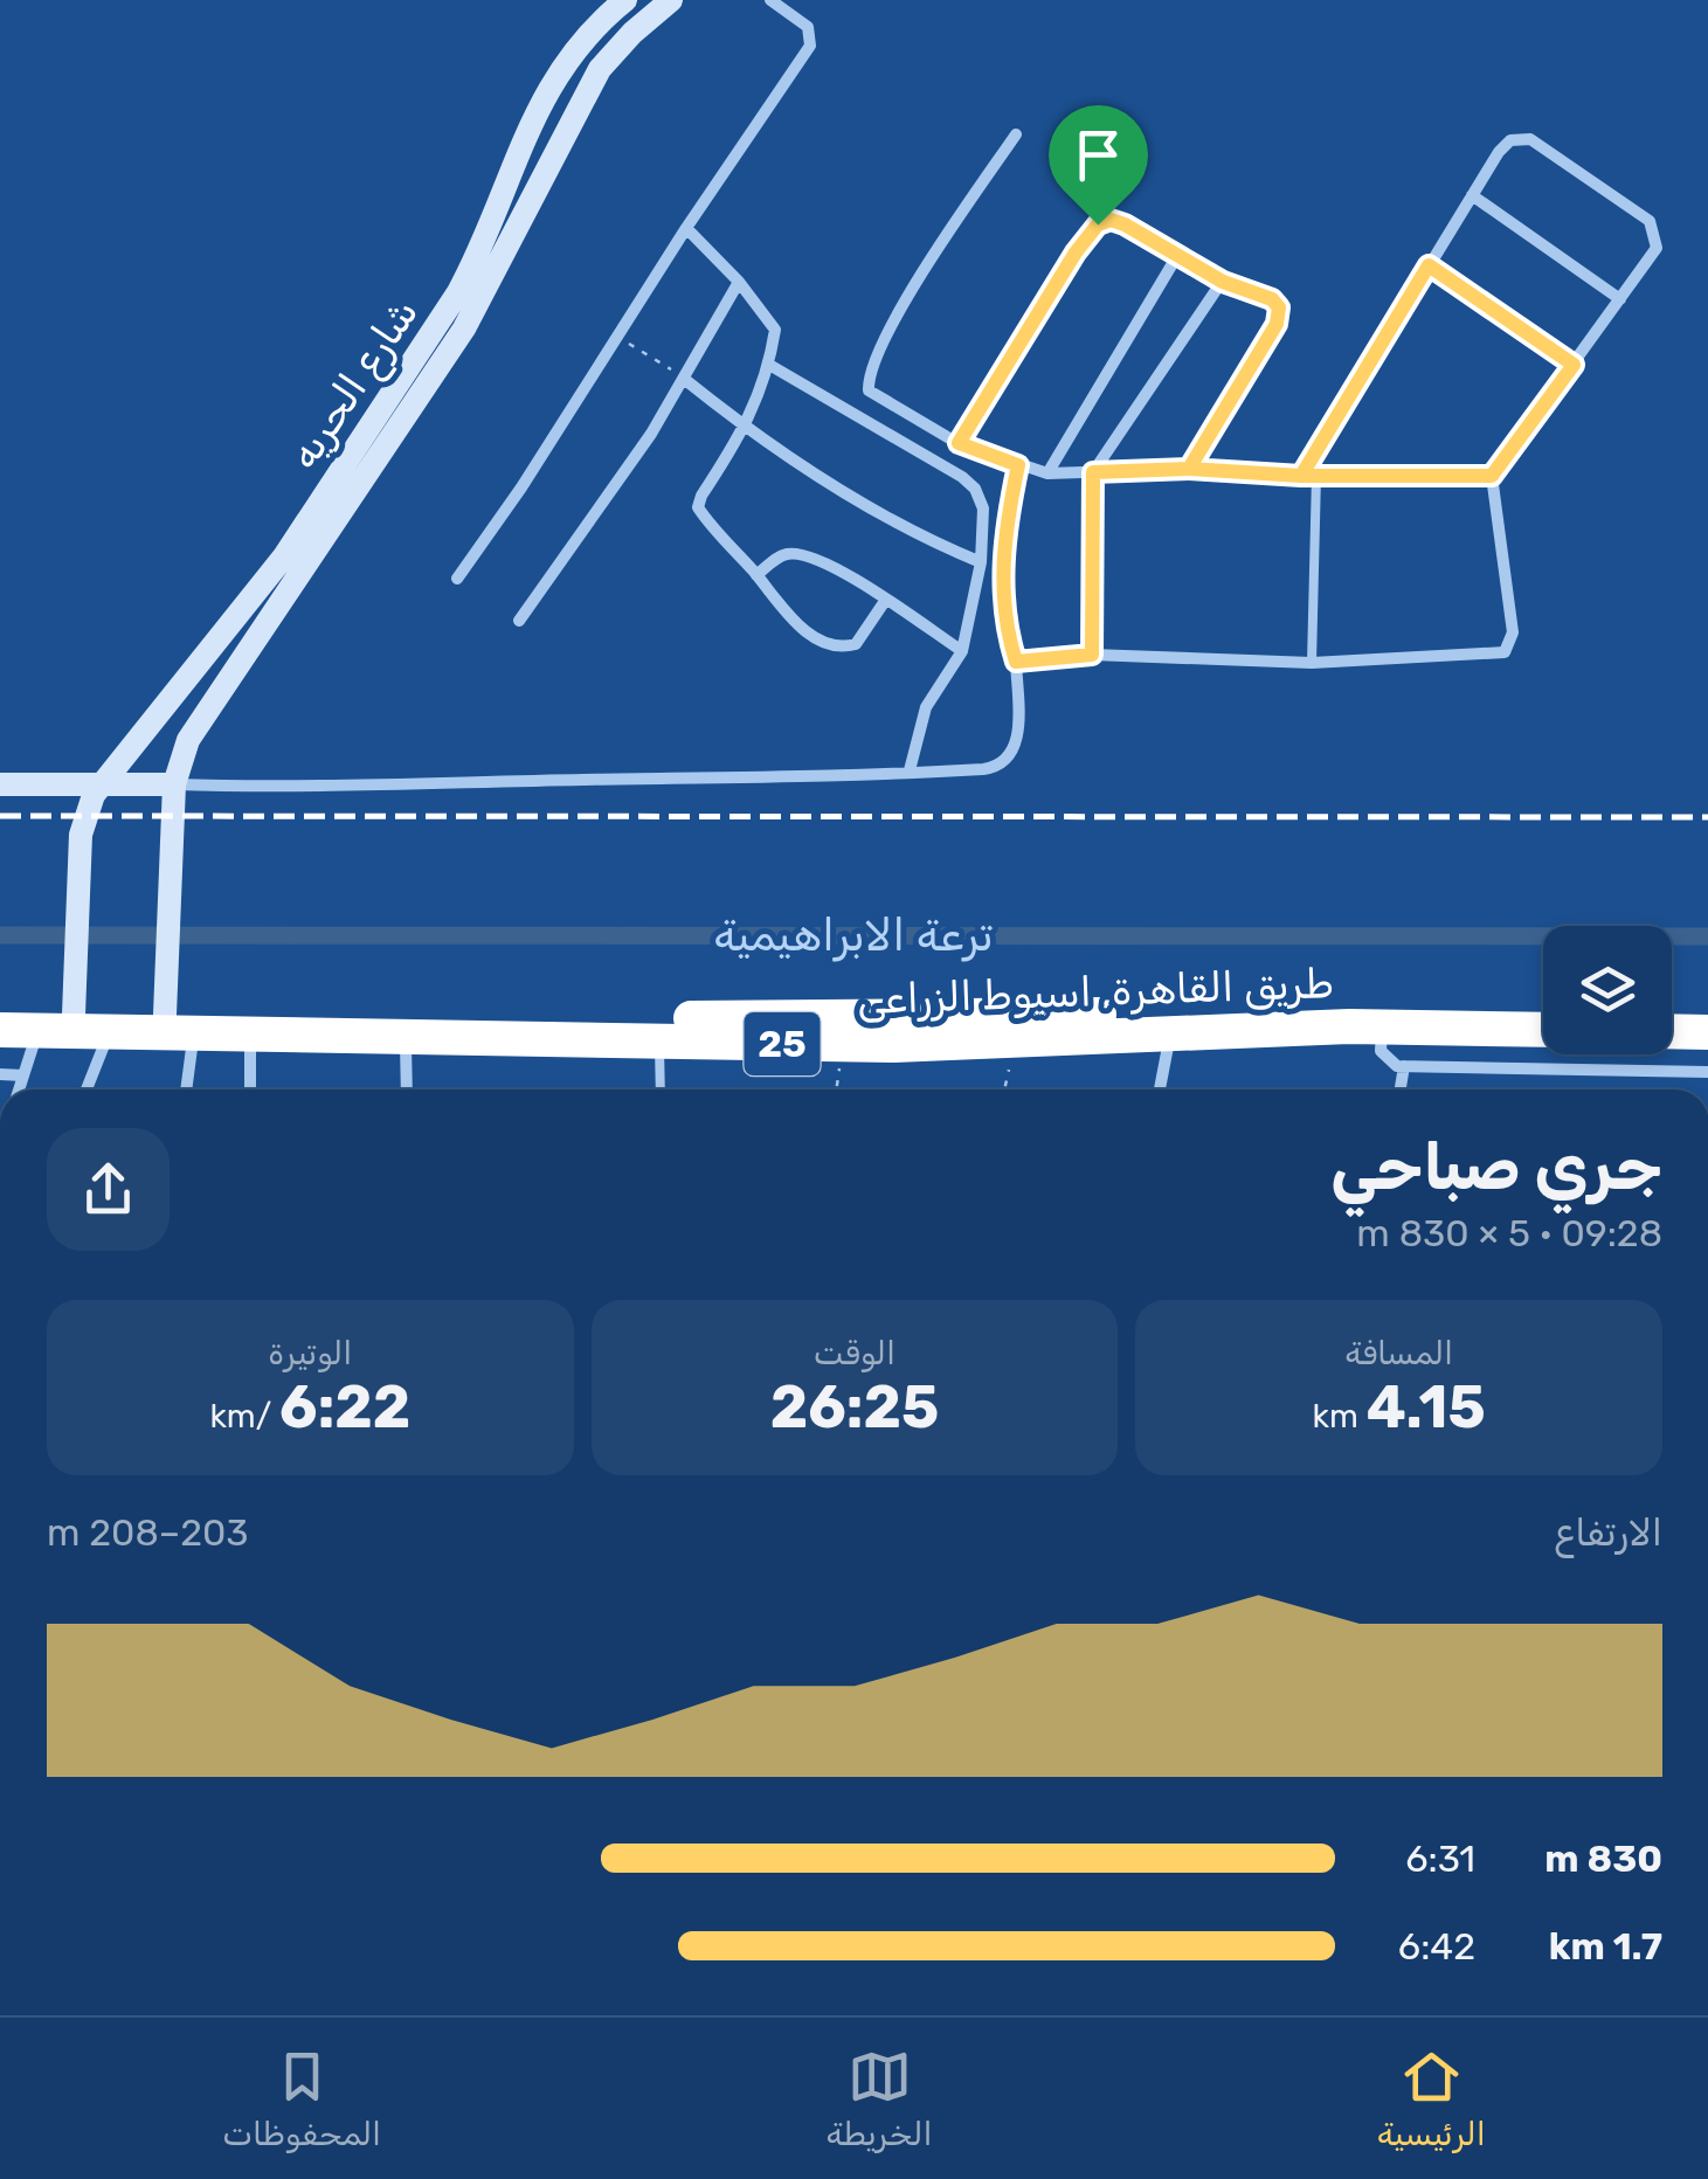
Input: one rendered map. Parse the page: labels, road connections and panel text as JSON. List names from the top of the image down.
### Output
{
  "streets": {
    "highway": ["طريق القاهرة, اسيوط الزراعى", "25"],
    "main road": ["شارع الحريه"]
  },
  "crossings": [
    ["شارع الحريه", "طريق القاهرة, اسيوط الزراعى"]
  ],
  "water": ["ترعة الابراهيمية"],
  "page": {
    "heading": ["جري صباحي", "09:28 · 5 × 830 m"],
    "stats": [
      ["المسافة", "4.15 km"],
      ["الوقت", "26:25"],
      ["الوتيرة", "6:22 /km"]
    ],
    "chart": ["الارتفاع", "203–208 m"],
    "list": [
      {
        "name": "830 m",
        "note": "6:31"
      },
      {
        "name": "1.7 km",
        "note": "6:42"
      }
    ],
    "tabs": ["الرئيسية", "الخريطة", "المحفوظات"]
  }
}
